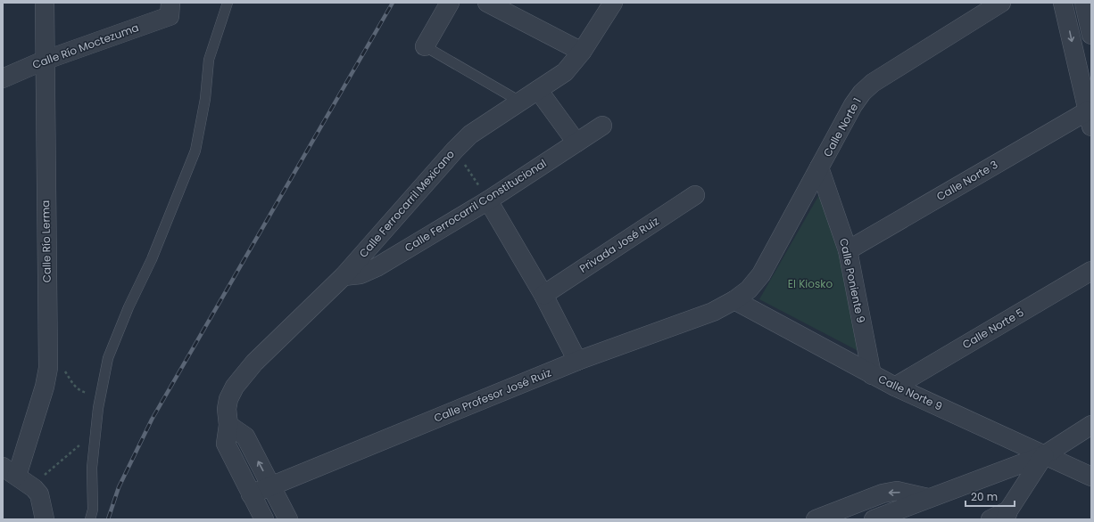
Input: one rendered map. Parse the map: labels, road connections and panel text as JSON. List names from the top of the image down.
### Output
{
  "streets": {
    "street": [
      "Calle Río Moctezuma",
      "Calle Norte 1",
      "Calle Norte 3",
      "Calle Ferrocarril Mexicano",
      "Calle Ferrocarril Constitucional",
      "Calle Río Lerma",
      "Privada José Ruiz",
      "Calle Poniente 9",
      "Calle Norte 5",
      "Calle Norte 9",
      "Calle Profesor José Ruiz"
    ]
  },
  "crossings": [
    ["Calle Río Moctezuma", "Calle Río Lerma"],
    ["Calle Norte 1", "Calle Poniente 9"],
    ["Calle Norte 1", "Calle Norte 9"],
    ["Calle Norte 1", "Calle Profesor José Ruiz"],
    ["Calle Norte 3", "Calle Poniente 9"],
    ["Calle Ferrocarril Mexicano", "Calle Ferrocarril Constitucional"],
    ["Calle Ferrocarril Mexicano", "Calle Profesor José Ruiz"],
    ["Calle Poniente 9", "Calle Norte 9"],
    ["Calle Norte 5", "Calle Norte 9"],
    ["Calle Norte 9", "Calle Profesor José Ruiz"]
  ],
  "parks": ["El Kiosko"],
  "scale_bar": "20 m"
}
